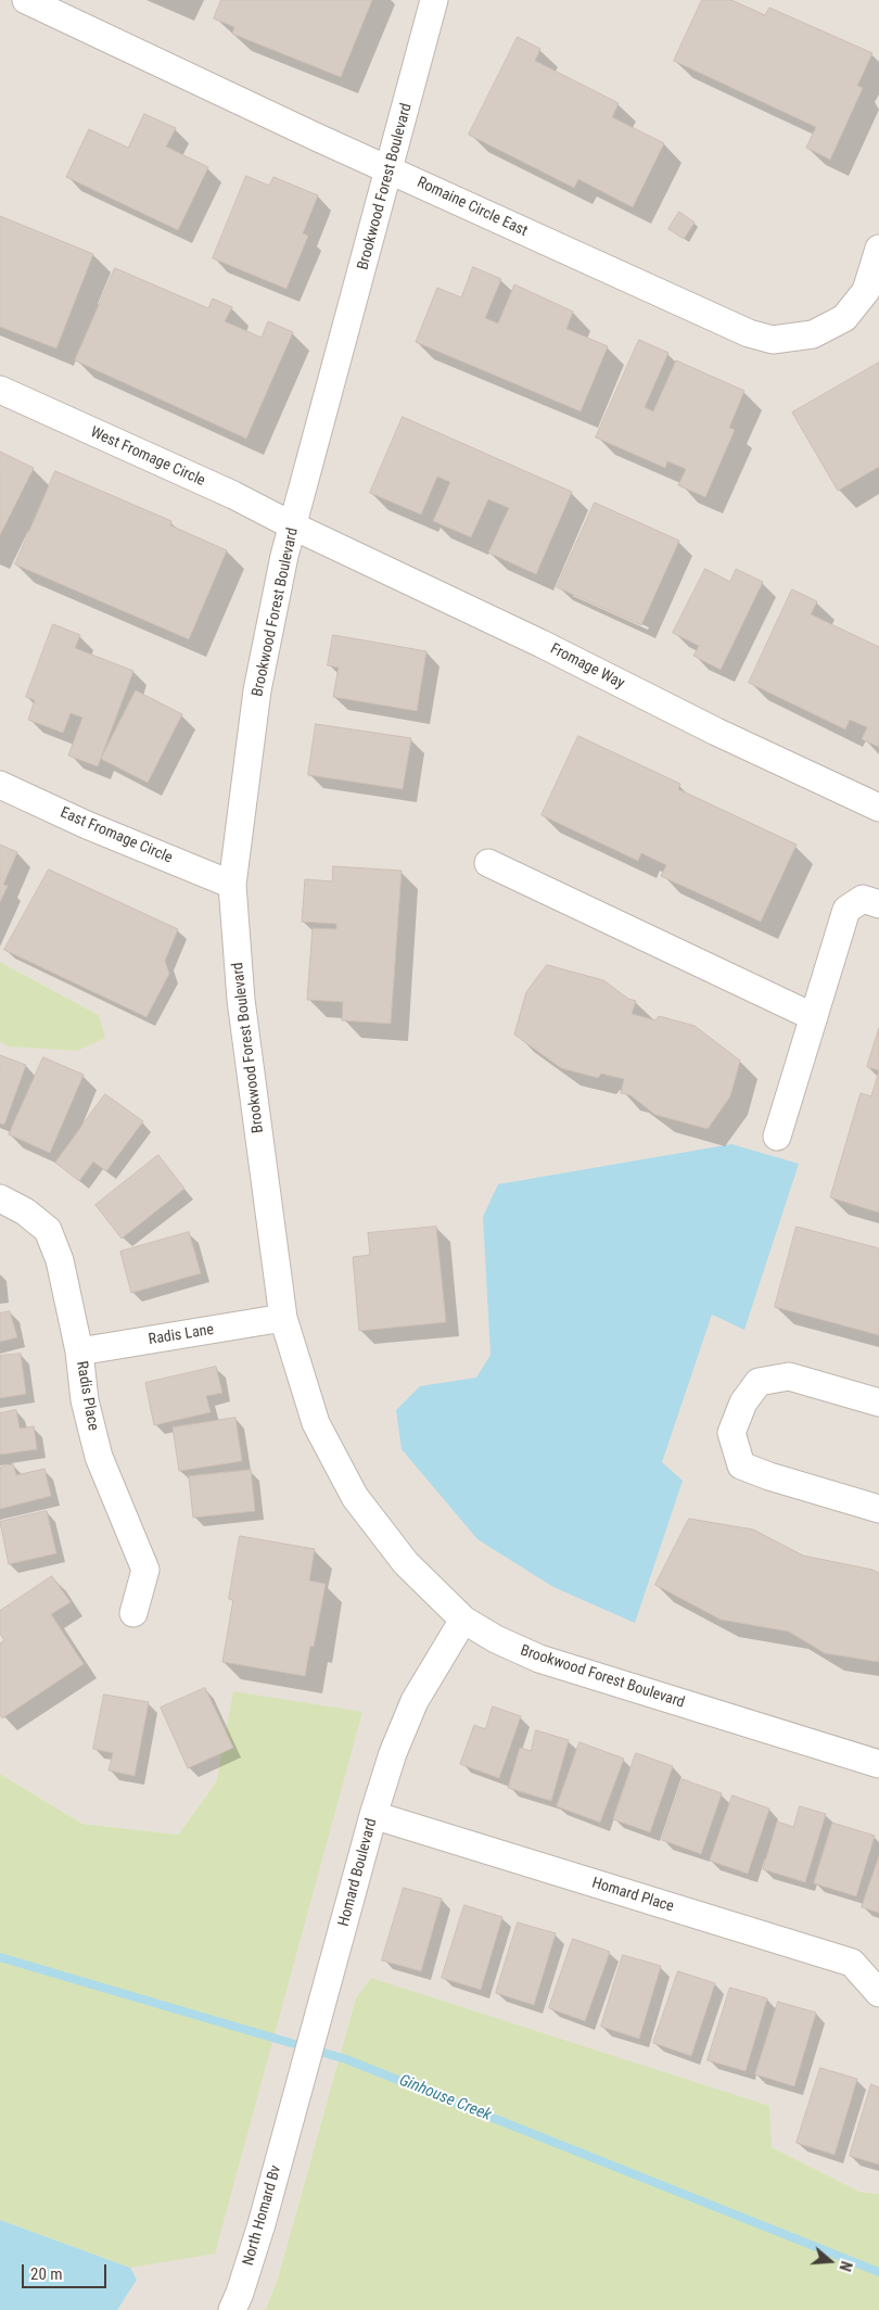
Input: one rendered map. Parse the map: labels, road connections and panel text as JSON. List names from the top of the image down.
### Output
{
  "streets": {
    "street": [
      "Brookwood Forest Boulevard",
      "Romaine Circle East",
      "West Fromage Circle",
      "Fromage Way",
      "East Fromage Circle",
      "Radis Lane",
      "Radis Place",
      "Homard Boulevard",
      "Homard Place",
      "North Homard Bv"
    ]
  },
  "crossings": [
    ["Brookwood Forest Boulevard", "Romaine Circle East"],
    ["Brookwood Forest Boulevard", "West Fromage Circle"],
    ["Brookwood Forest Boulevard", "Fromage Way"],
    ["Brookwood Forest Boulevard", "East Fromage Circle"],
    ["Brookwood Forest Boulevard", "Radis Lane"],
    ["Brookwood Forest Boulevard", "Homard Boulevard"],
    ["West Fromage Circle", "Fromage Way"],
    ["Radis Lane", "Radis Place"],
    ["Homard Boulevard", "Homard Place"],
    ["Homard Boulevard", "North Homard Bv"]
  ],
  "water": ["Ginhouse Creek"],
  "scale_bar": "20 m",
  "north": "right"
}
